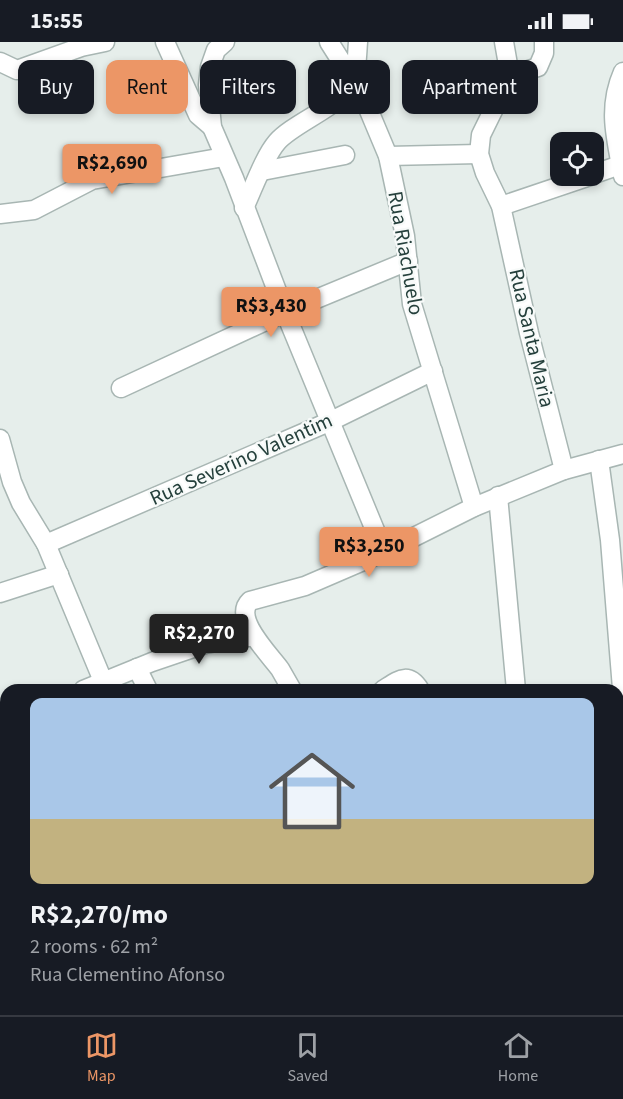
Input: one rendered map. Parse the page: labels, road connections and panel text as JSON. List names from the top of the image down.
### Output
{
  "streets": {
    "street": ["Rua Riachuelo", "Rua Santa Maria", "Rua Severino Valentim"]
  },
  "crossings": [
    ["Rua Riachuelo", "Rua Severino Valentim"]
  ],
  "page": {
    "status": "15:55",
    "chip": [
      "Buy",
      "Rent",
      "Filters",
      "New",
      "Apartment"
    ],
    "price": [
      "R$2,690",
      "R$3,430",
      "R$3,250",
      "R$2,270"
    ],
    "list": [
      {
        "name": "R$2,270/mo",
        "note": "2 rooms · 62 m² · Rua Clementino Afonso"
      }
    ],
    "tabs": ["Map", "Saved", "Home"]
  }
}
